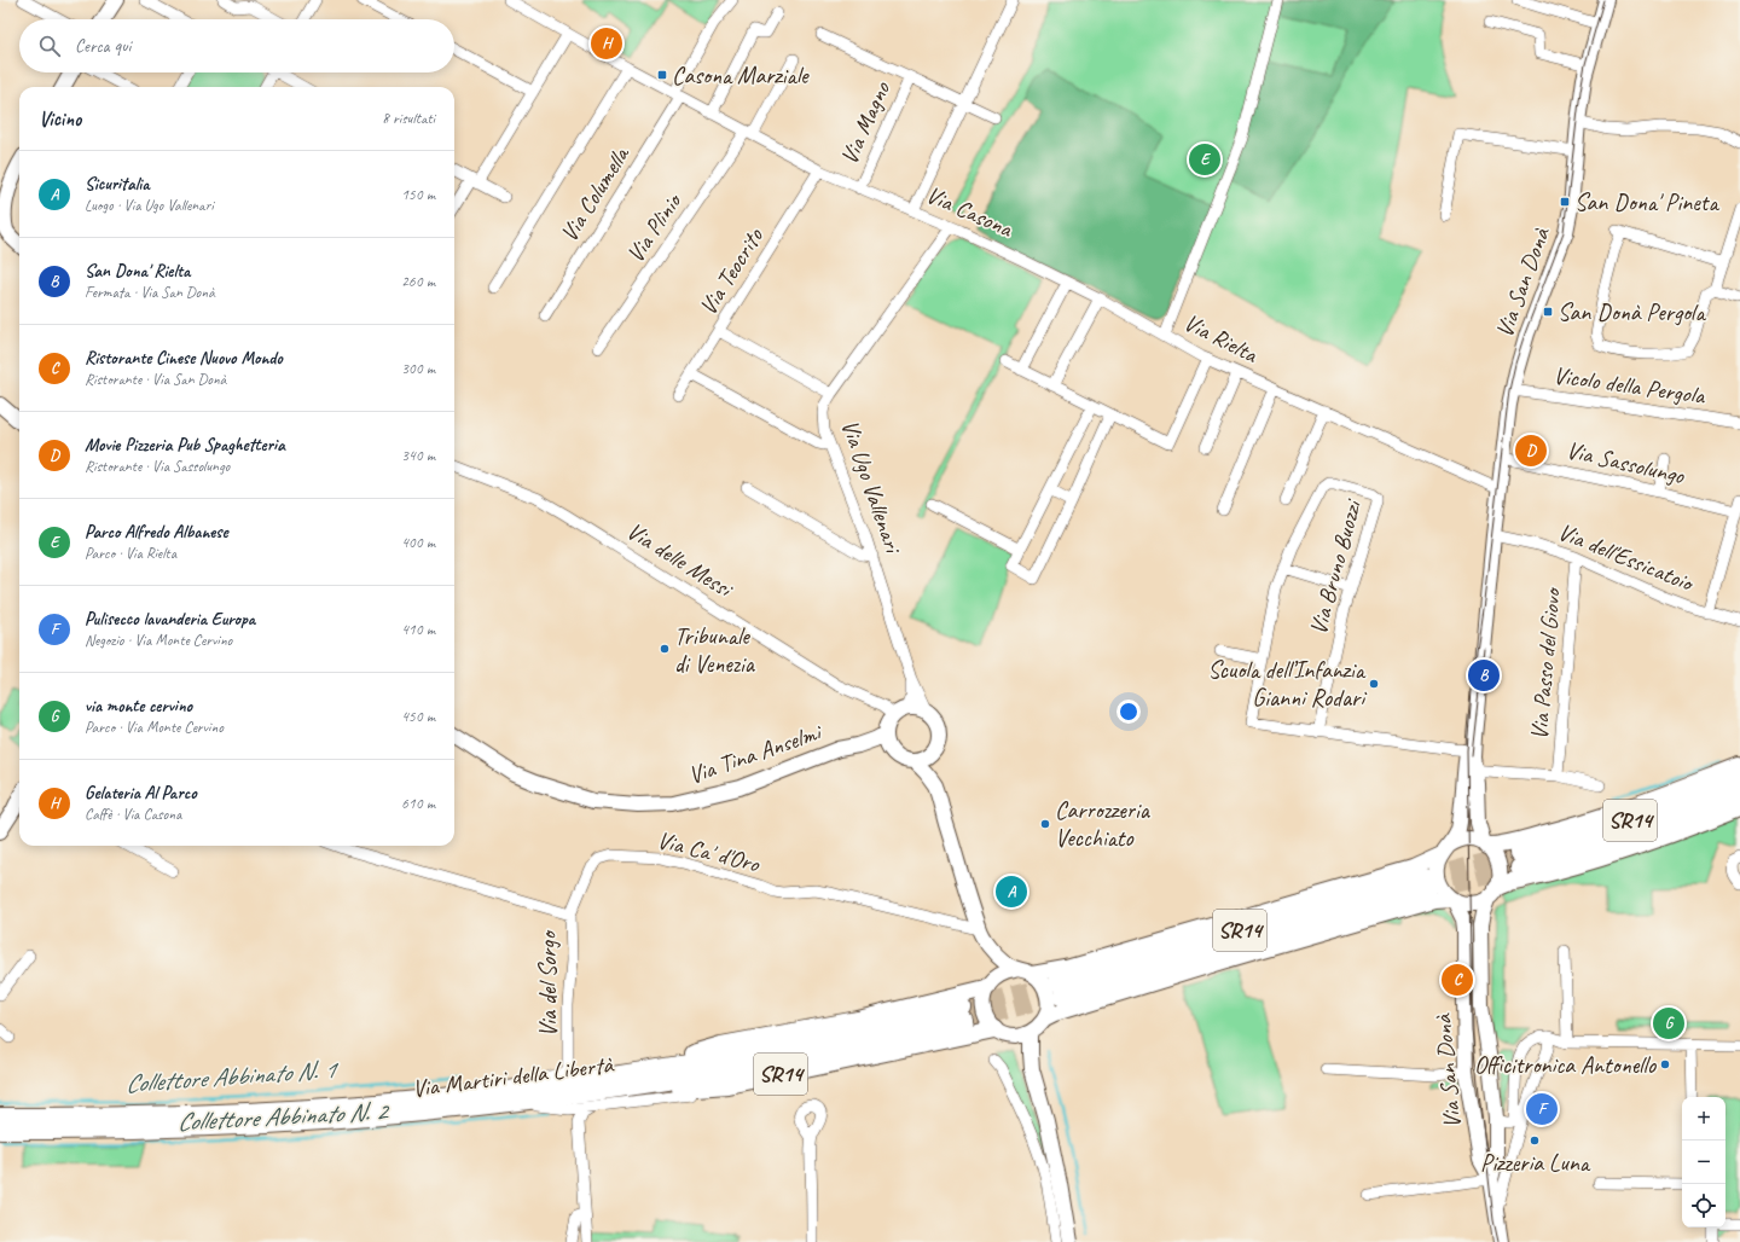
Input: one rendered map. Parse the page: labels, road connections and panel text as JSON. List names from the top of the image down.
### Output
{
  "streets": {
    "main road": ["SR14", "Via Martiri della Libertà"],
    "street": [
      "Via Magno",
      "Via Columella",
      "Via Casona",
      "Via Plinio",
      "Via Teocrito",
      "Via San Donà",
      "Via Rielta",
      "Vicolo della Pergola",
      "Via Sassolungo",
      "Via Ugo Vallenari",
      "Via dell'Essicatoio",
      "Via delle Messi",
      "Via Bruno Buozzi",
      "Via Passo del Giovo",
      "Via Tina Anselmi",
      "Via Ca' d'Oro",
      "Via del Sorgo"
    ]
  },
  "crossings": [
    ["Via Magno", "Via Casona"],
    ["Via Columella", "Via Casona"],
    ["Via Casona", "Via Plinio"],
    ["Via Casona", "Via Teocrito"],
    ["Via Casona", "Via Rielta"],
    ["Via Casona", "Via Ugo Vallenari"],
    ["Via San Donà", "Via Rielta"],
    ["Via San Donà", "Vicolo della Pergola"],
    ["Via San Donà", "Via Sassolungo"],
    ["Via San Donà", "Via dell'Essicatoio"],
    ["Via San Donà", "Via Bruno Buozzi"],
    ["Via Ugo Vallenari", "Via delle Messi"],
    ["Via Ugo Vallenari", "Via Tina Anselmi"],
    ["Via dell'Essicatoio", "Via Passo del Giovo"],
    ["Via delle Messi", "Via Tina Anselmi"],
    ["SR14", "Via Martiri della Libertà"],
    ["Via Ca' d'Oro", "Via del Sorgo"],
    ["Via del Sorgo", "Via Martiri della Libertà"]
  ],
  "water": ["Collettore Abbinato N. 1", "Collettore Abbinato N. 2"],
  "places": {
    "transit": ["Casona Marziale", "San Dona' Pineta", "San Donà Pergola"],
    "other": [
      "Tribunale di Venezia",
      "Scuola dell’Infanzia Gianni Rodari",
      "Carrozzeria Vecchiato",
      "Officitronica Antonello",
      "Pizzeria Luna"
    ]
  },
  "page": {
    "search": "Cerca qui",
    "pins": [
      "H",
      "E",
      "D",
      "B",
      "A",
      "C",
      "G",
      "F"
    ],
    "heading": ["Vicino", "8 risultati"],
    "list": [
      {
        "mark": "A",
        "name": "Sicuritalia",
        "note": "Luogo · Via Ugo Vallenari",
        "value": "150 m"
      },
      {
        "mark": "B",
        "name": "San Dona' Rielta",
        "note": "Fermata · Via San Donà",
        "value": "260 m"
      },
      {
        "mark": "C",
        "name": "Ristorante Cinese Nuovo Mondo",
        "note": "Ristorante · Via San Donà",
        "value": "300 m"
      },
      {
        "mark": "D",
        "name": "Movie Pizzeria Pub Spaghetteria",
        "note": "Ristorante · Via Sassolungo",
        "value": "340 m"
      },
      {
        "mark": "E",
        "name": "Parco Alfredo Albanese",
        "note": "Parco · Via Rielta",
        "value": "400 m"
      },
      {
        "mark": "F",
        "name": "Pulisecco lavanderia Europa",
        "note": "Negozio · Via Monte Cervino",
        "value": "410 m"
      },
      {
        "mark": "G",
        "name": "via monte cervino",
        "note": "Parco · Via Monte Cervino",
        "value": "450 m"
      },
      {
        "mark": "H",
        "name": "Gelateria Al Parco",
        "note": "Caffè · Via Casona",
        "value": "610 m"
      }
    ],
    "map_buttons": ["+", "−"]
  }
}
